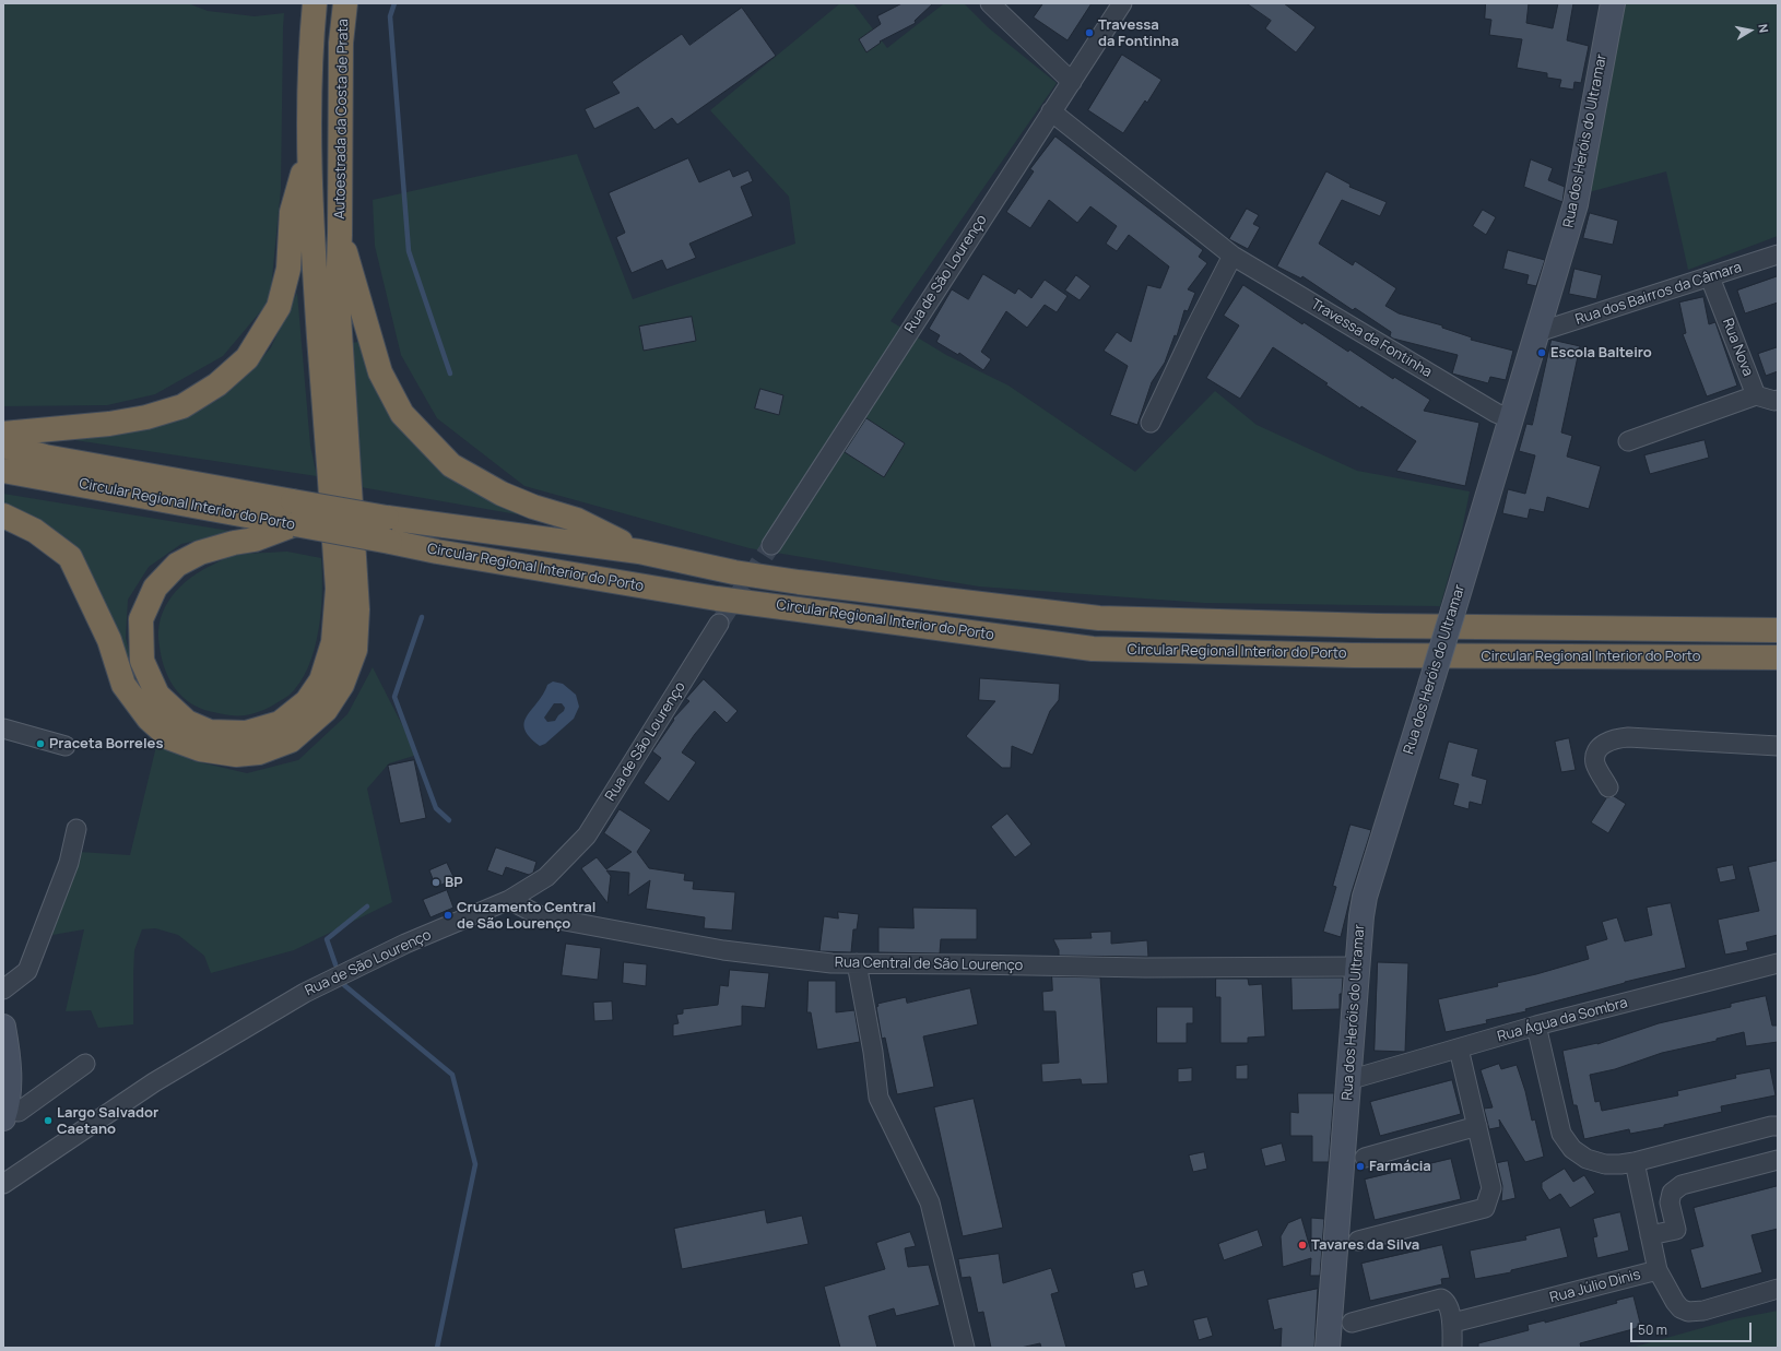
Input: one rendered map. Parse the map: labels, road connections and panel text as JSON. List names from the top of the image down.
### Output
{
  "streets": {
    "highway": ["Autoestrada da Costa de Prata", "Circular Regional Interior do Porto"],
    "street": [
      "Rua dos Heróis do Ultramar",
      "Rua de São Lourenço",
      "Rua dos Bairros da Câmara",
      "Travessa da Fontinha",
      "Rua Nova",
      "Rua Central de São Lourenço",
      "Rua Água da Sombra",
      "Rua Júlio Dinis"
    ]
  },
  "crossings": [
    ["Rua dos Heróis do Ultramar", "Rua dos Bairros da Câmara"],
    ["Rua dos Heróis do Ultramar", "Travessa da Fontinha"],
    ["Rua dos Heróis do Ultramar", "Rua Central de São Lourenço"],
    ["Rua dos Heróis do Ultramar", "Rua Água da Sombra"],
    ["Rua de São Lourenço", "Travessa da Fontinha"],
    ["Rua de São Lourenço", "Rua Central de São Lourenço"],
    ["Rua dos Bairros da Câmara", "Rua Nova"]
  ],
  "places": [
    "Travessa da Fontinha",
    "Escola Balteiro",
    "Praceta Borreles",
    "BP",
    "Cruzamento Central de São Lourenço",
    "Largo Salvador Caetano",
    "Farmácia",
    "Tavares da Silva"
  ],
  "scale_bar": "50 m",
  "north": "right"
}
